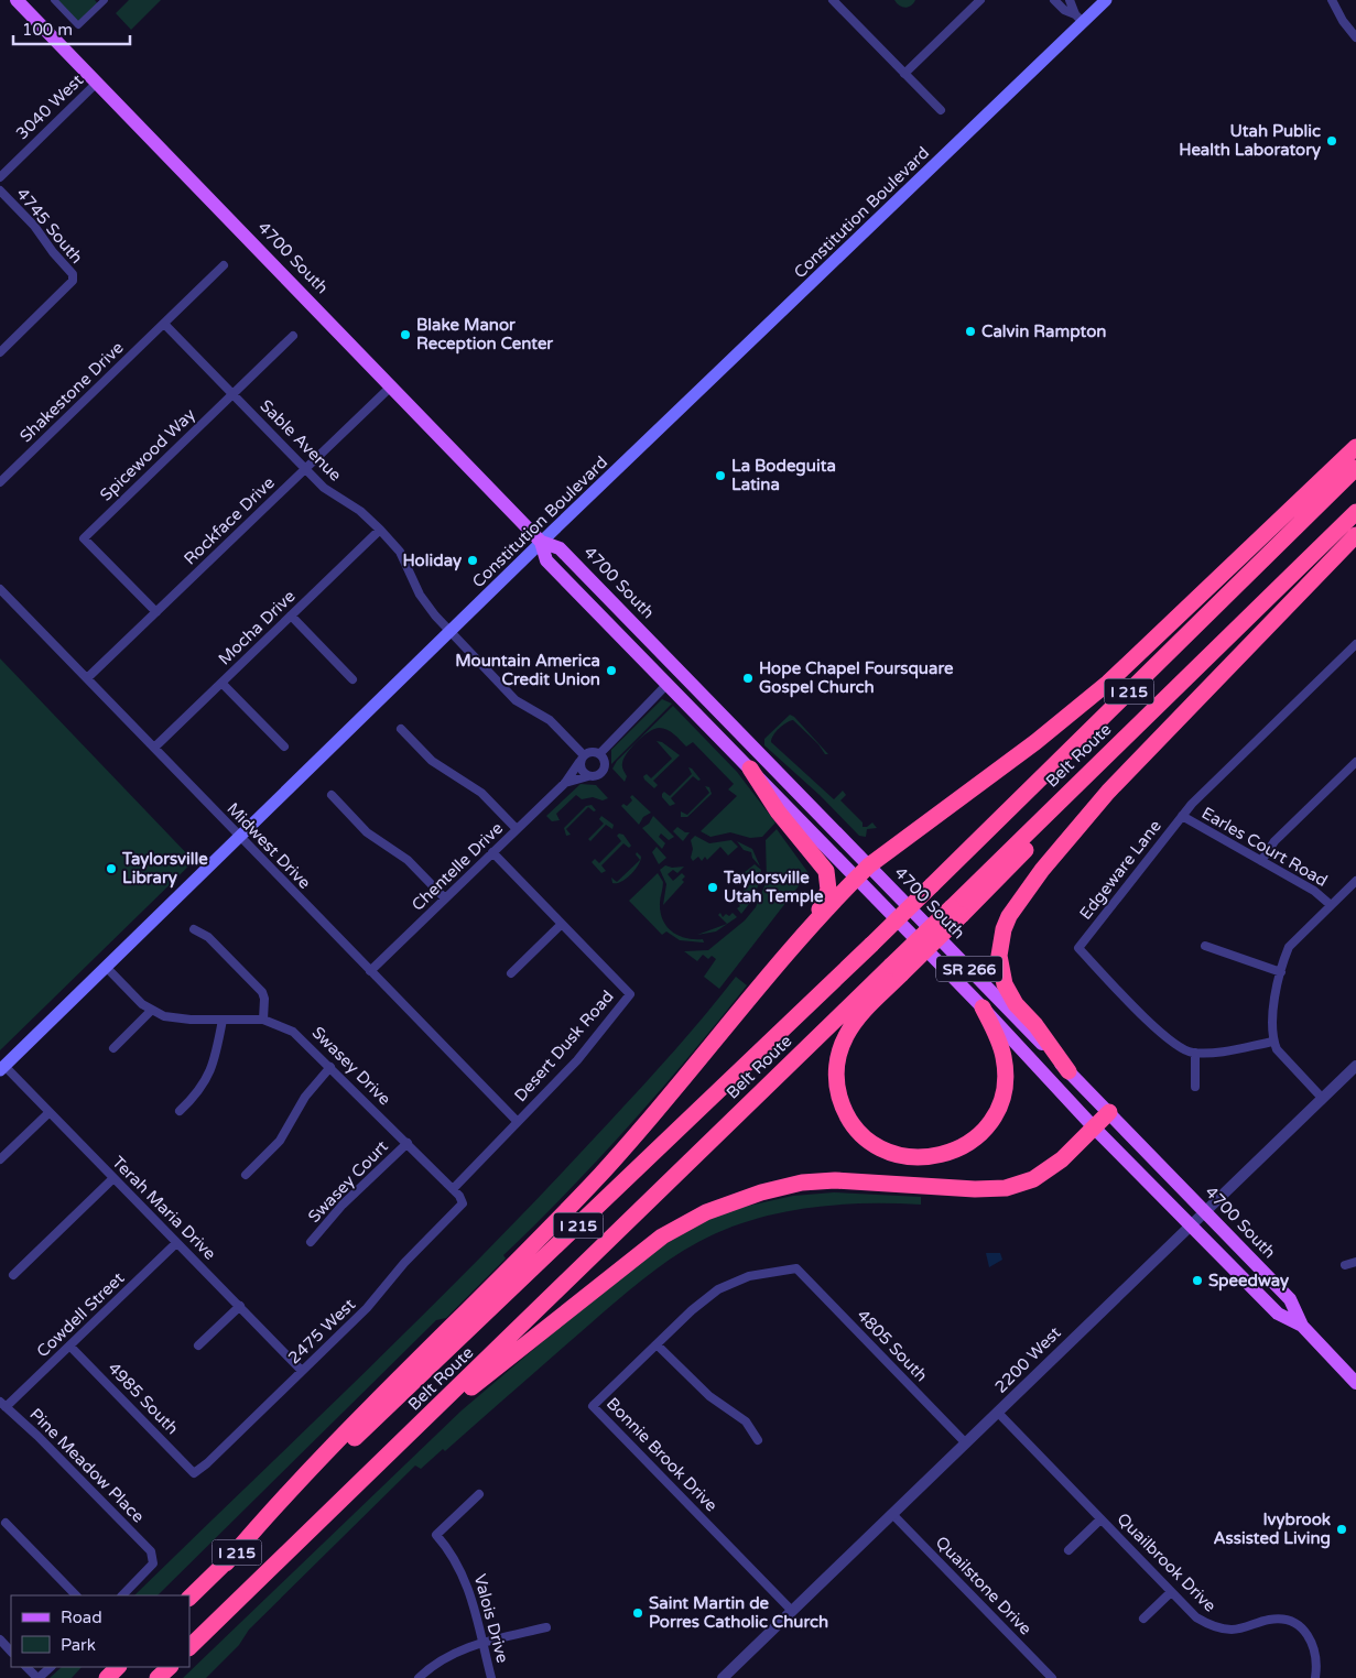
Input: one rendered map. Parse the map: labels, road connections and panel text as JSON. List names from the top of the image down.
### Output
{
  "streets": {
    "highway": ["I 215", "Belt Route"],
    "main road": ["Constitution Boulevard", "4700 South", "SR 266"],
    "street": [
      "3040 West",
      "4745 South",
      "Shakestone Drive",
      "Sable Avenue",
      "Spicewood Way",
      "Rockface Drive",
      "Mocha Drive",
      "Midwest Drive",
      "Earles Court Road",
      "Chentelle Drive",
      "Edgeware Lane",
      "Desert Dusk Road",
      "Swasey Drive",
      "Swasey Court",
      "Terah Maria Drive",
      "Cowdell Street",
      "2475 West",
      "4805 South",
      "2200 West",
      "4985 South",
      "Bonnie Brook Drive",
      "Pine Meadow Place",
      "Quailbrook Drive",
      "Quailstone Drive",
      "Valois Drive"
    ]
  },
  "crossings": [
    ["3040 West", "4700 South"],
    ["Constitution Boulevard", "4700 South"],
    ["Constitution Boulevard", "Sable Avenue"],
    ["Constitution Boulevard", "Midwest Drive"],
    ["Constitution Boulevard", "Swasey Drive"],
    ["Constitution Boulevard", "Terah Maria Drive"],
    ["4700 South", "Rockface Drive"],
    ["4700 South", "2200 West"],
    ["Shakestone Drive", "Sable Avenue"],
    ["Sable Avenue", "Spicewood Way"],
    ["Sable Avenue", "Rockface Drive"],
    ["Sable Avenue", "Mocha Drive"],
    ["Sable Avenue", "Chentelle Drive"],
    ["Spicewood Way", "Rockface Drive"],
    ["Rockface Drive", "Midwest Drive"],
    ["Mocha Drive", "Midwest Drive"],
    ["Midwest Drive", "Chentelle Drive"],
    ["Midwest Drive", "Desert Dusk Road"],
    ["Earles Court Road", "Edgeware Lane"],
    ["Chentelle Drive", "Desert Dusk Road"],
    ["Desert Dusk Road", "Swasey Drive"],
    ["Swasey Drive", "Swasey Court"],
    ["Swasey Drive", "2475 West"],
    ["Terah Maria Drive", "Cowdell Street"],
    ["Terah Maria Drive", "2475 West"],
    ["Cowdell Street", "4985 South"],
    ["Cowdell Street", "Pine Meadow Place"],
    ["2475 West", "4985 South"],
    ["4805 South", "2200 West"],
    ["4805 South", "Bonnie Brook Drive"],
    ["2200 West", "Bonnie Brook Drive"],
    ["2200 West", "Quailbrook Drive"],
    ["2200 West", "Quailstone Drive"]
  ],
  "places": [
    "Utah Public Health Laboratory",
    "Calvin Rampton",
    "Blake Manor Reception Center",
    "La Bodeguita Latina",
    "Holiday",
    "Mountain America Credit Union",
    "Hope Chapel Foursquare Gospel Church",
    "Taylorsville Library",
    "Taylorsville Utah Temple",
    "Speedway",
    "Ivybrook Assisted Living",
    "Saint Martin de Porres Catholic Church"
  ],
  "legend": ["Road", "Park"],
  "scale_bar": "100 m"
}
